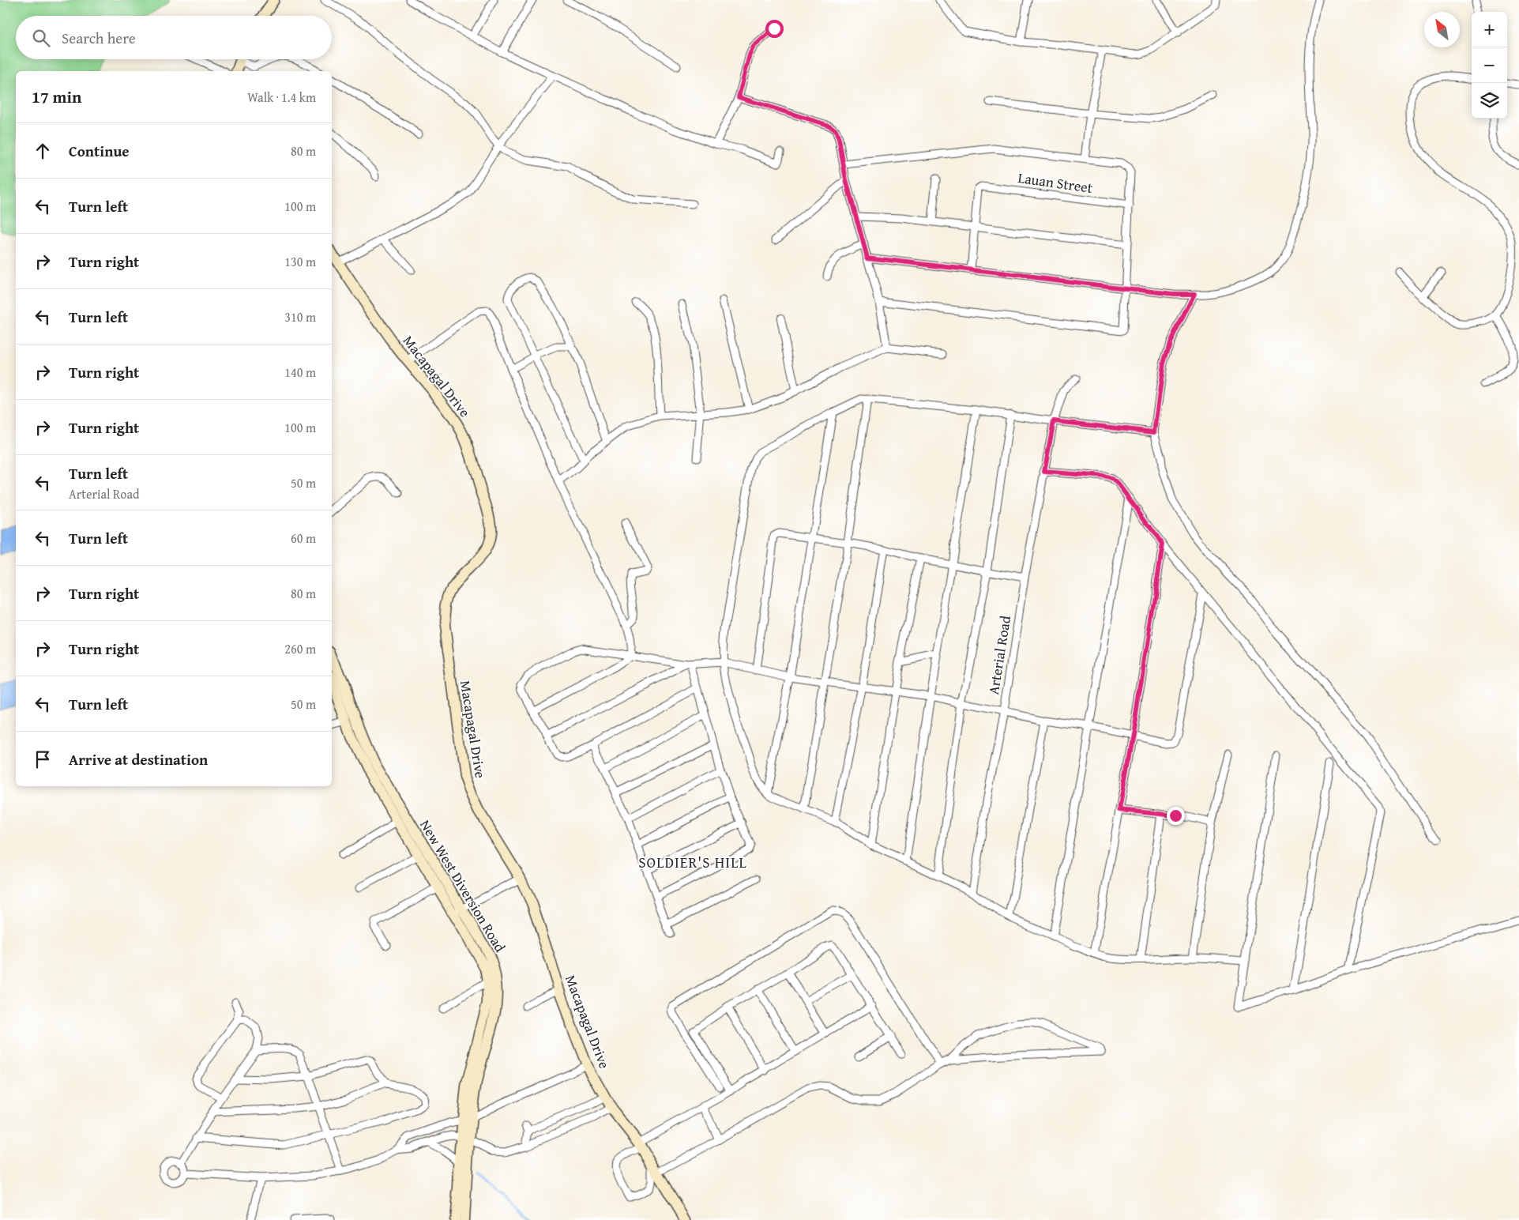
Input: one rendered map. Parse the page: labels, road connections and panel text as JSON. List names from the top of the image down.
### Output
{
  "streets": {
    "street": [
      "Lauan Street",
      "Macapagal Drive",
      "Arterial Road",
      "New West Diversion Road"
    ]
  },
  "districts": ["SOLDIER'S HILL"],
  "north": "top left",
  "page": {
    "map_buttons": ["+", "−"],
    "search": "Search here",
    "heading": ["17 min", "Walk · 1.4 km"],
    "list": [
      ["Continue", "80 m"],
      ["Turn left", "100 m"],
      ["Turn right", "130 m"],
      ["Turn left", "310 m"],
      ["Turn right", "140 m"],
      ["Turn right", "100 m"],
      ["Turn left", "Arterial Road", "50 m"],
      ["Turn left", "60 m"],
      ["Turn right", "80 m"],
      ["Turn right", "260 m"],
      ["Turn left", "50 m"],
      "Arrive at destination"
    ]
  }
}
